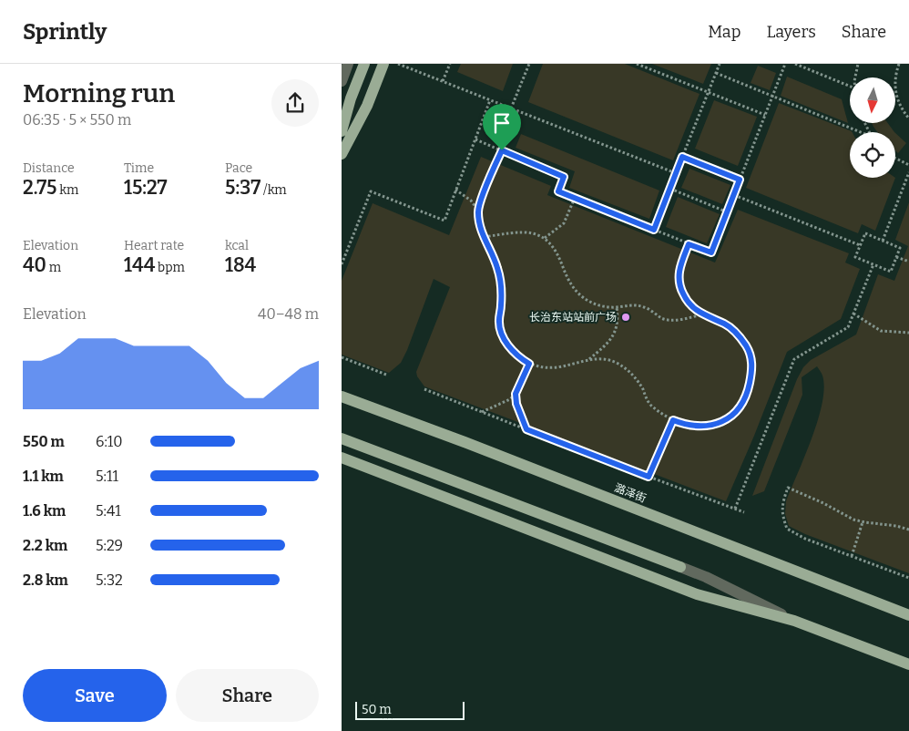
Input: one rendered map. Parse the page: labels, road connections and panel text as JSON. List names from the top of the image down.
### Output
{
  "streets": {
    "main road": ["潞泽街"]
  },
  "places": ["长治东站站前广场"],
  "scale_bar": "50 m",
  "north": "bottom",
  "page": {
    "header": "Sprintly",
    "nav": ["Map", "Layers", "Share"],
    "heading": ["Morning run", "06:35 · 5 × 550 m"],
    "stats": [
      ["Distance", "2.75 km"],
      ["Time", "15:27"],
      ["Pace", "5:37 /km"],
      ["Elevation", "40 m"],
      ["Heart rate", "144 bpm"],
      ["kcal", "184"]
    ],
    "chart": ["Elevation", "40–48 m"],
    "list": [
      {
        "name": "550 m",
        "note": "6:10"
      },
      {
        "name": "1.1 km",
        "note": "5:11"
      },
      {
        "name": "1.6 km",
        "note": "5:41"
      },
      {
        "name": "2.2 km",
        "note": "5:29"
      },
      {
        "name": "2.8 km",
        "note": "5:32"
      }
    ],
    "buttons": ["Save", "Share"],
    "scale": "50 m"
  }
}
